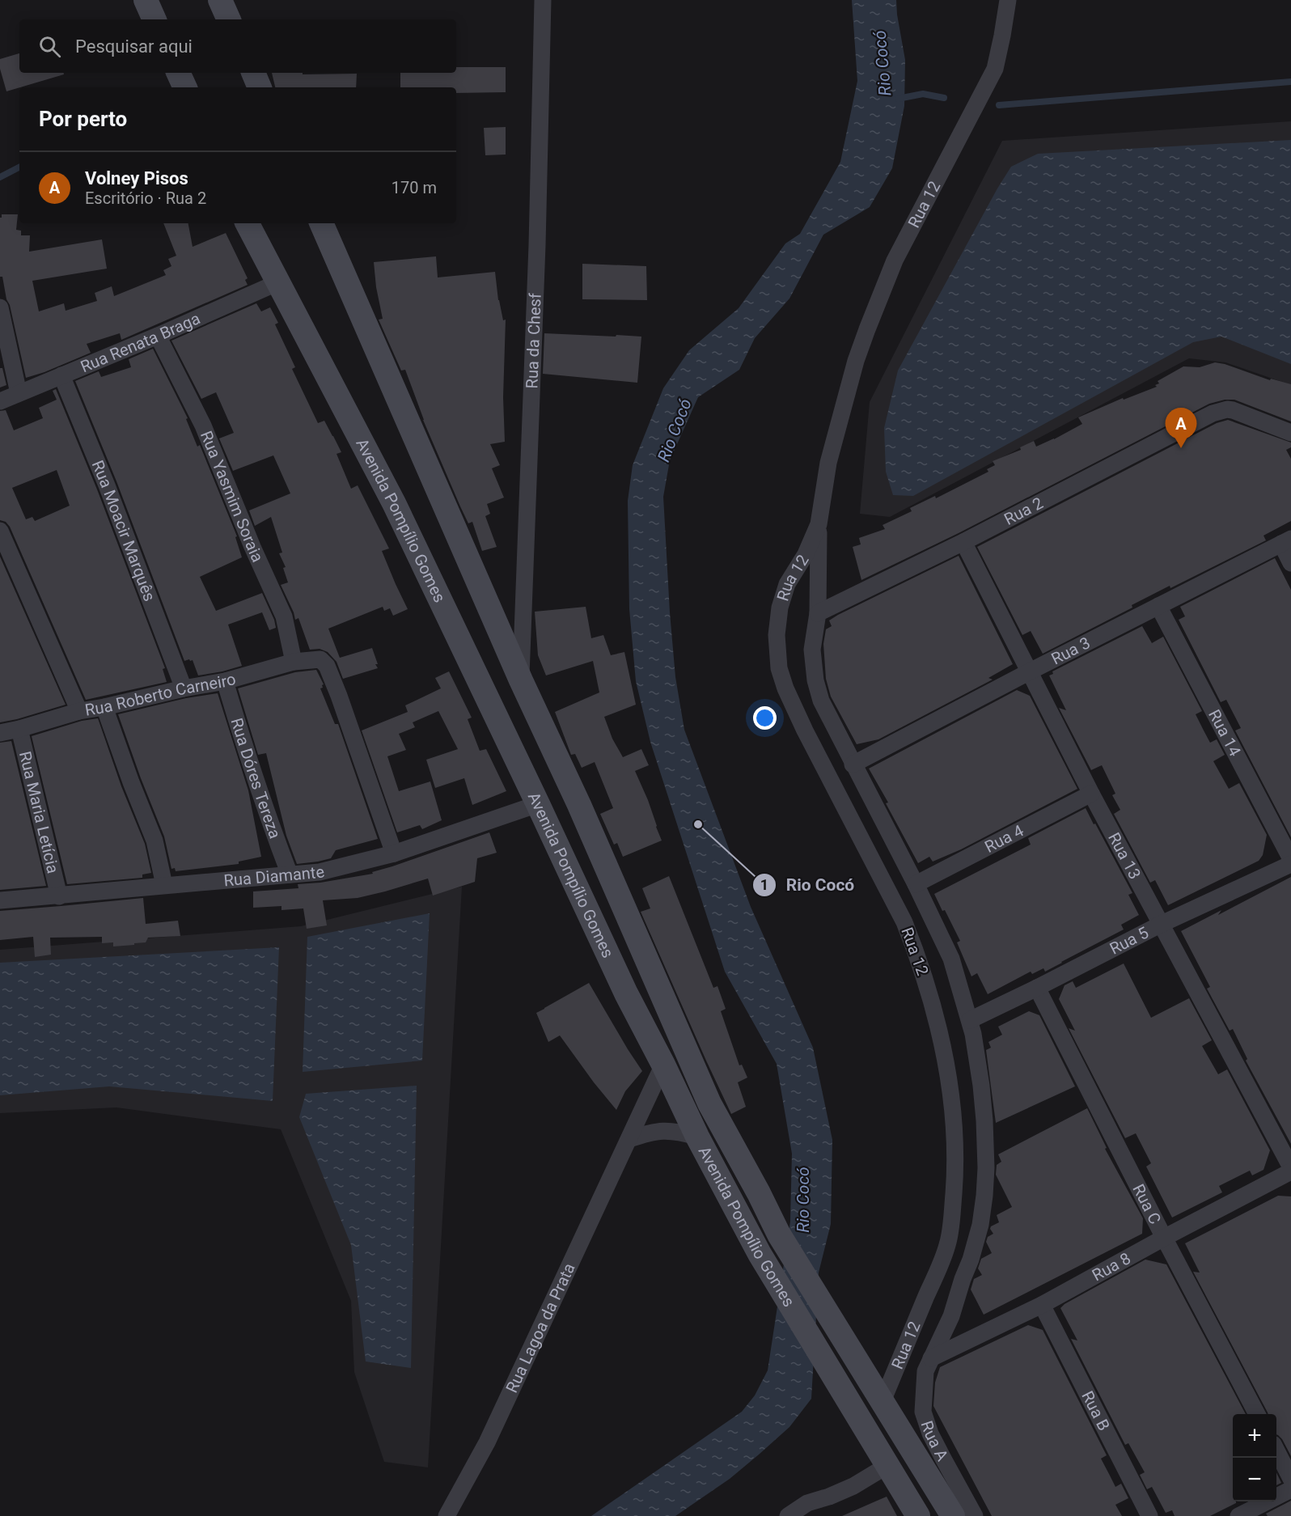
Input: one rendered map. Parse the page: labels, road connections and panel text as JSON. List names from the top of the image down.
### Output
{
  "streets": {
    "main road": ["Avenida Pompílio Gomes"],
    "street": [
      "Rua 12",
      "Rua da Chesf",
      "Rua Renata Braga",
      "Rua Yasmim Soraia",
      "Rua 2",
      "Rua Moacir Marquês",
      "Rua 3",
      "Rua Roberto Carneiro",
      "Rua 14",
      "Rua Dóres Tereza",
      "Rua Maria Letícia",
      "Rua 4",
      "Rua 13",
      "Rua Diamante",
      "Rua 5",
      "Rua C",
      "Rua 8",
      "Rua Lagoa da Prata",
      "Rua B",
      "Rua A"
    ]
  },
  "crossings": [
    ["Rua 12", "Rua 2"],
    ["Rua 12", "Avenida Pompílio Gomes"],
    ["Rua 12", "Rua 3"],
    ["Rua 12", "Rua 4"],
    ["Rua 12", "Rua 5"],
    ["Rua 12", "Rua 8"],
    ["Rua 12", "Rua A"],
    ["Rua da Chesf", "Avenida Pompílio Gomes"],
    ["Rua Renata Braga", "Rua Yasmim Soraia"],
    ["Rua Renata Braga", "Avenida Pompílio Gomes"],
    ["Rua Renata Braga", "Rua Moacir Marquês"],
    ["Rua Yasmim Soraia", "Rua Roberto Carneiro"],
    ["Rua 2", "Rua 13"],
    ["Avenida Pompílio Gomes", "Rua Diamante"],
    ["Avenida Pompílio Gomes", "Rua Lagoa da Prata"],
    ["Rua Moacir Marquês", "Rua Roberto Carneiro"],
    ["Rua 3", "Rua 14"],
    ["Rua 3", "Rua 13"],
    ["Rua Roberto Carneiro", "Rua Dóres Tereza"],
    ["Rua Roberto Carneiro", "Rua Maria Letícia"],
    ["Rua Roberto Carneiro", "Rua Diamante"],
    ["Rua Dóres Tereza", "Rua Diamante"],
    ["Rua Maria Letícia", "Rua Diamante"],
    ["Rua 4", "Rua 13"],
    ["Rua 13", "Rua 5"],
    ["Rua 5", "Rua C"],
    ["Rua C", "Rua 8"],
    ["Rua 8", "Rua B"],
    ["Rua 8", "Rua A"]
  ],
  "water": ["Rio Cocó"],
  "places": ["Rio Cocó"],
  "page": {
    "search": "Pesquisar aqui",
    "heading": "Por perto",
    "list": [
      {
        "mark": "A",
        "name": "Volney Pisos",
        "note": "Escritório · Rua 2",
        "value": "170 m"
      }
    ],
    "pins": "A",
    "map_buttons": ["+", "−"]
  }
}
